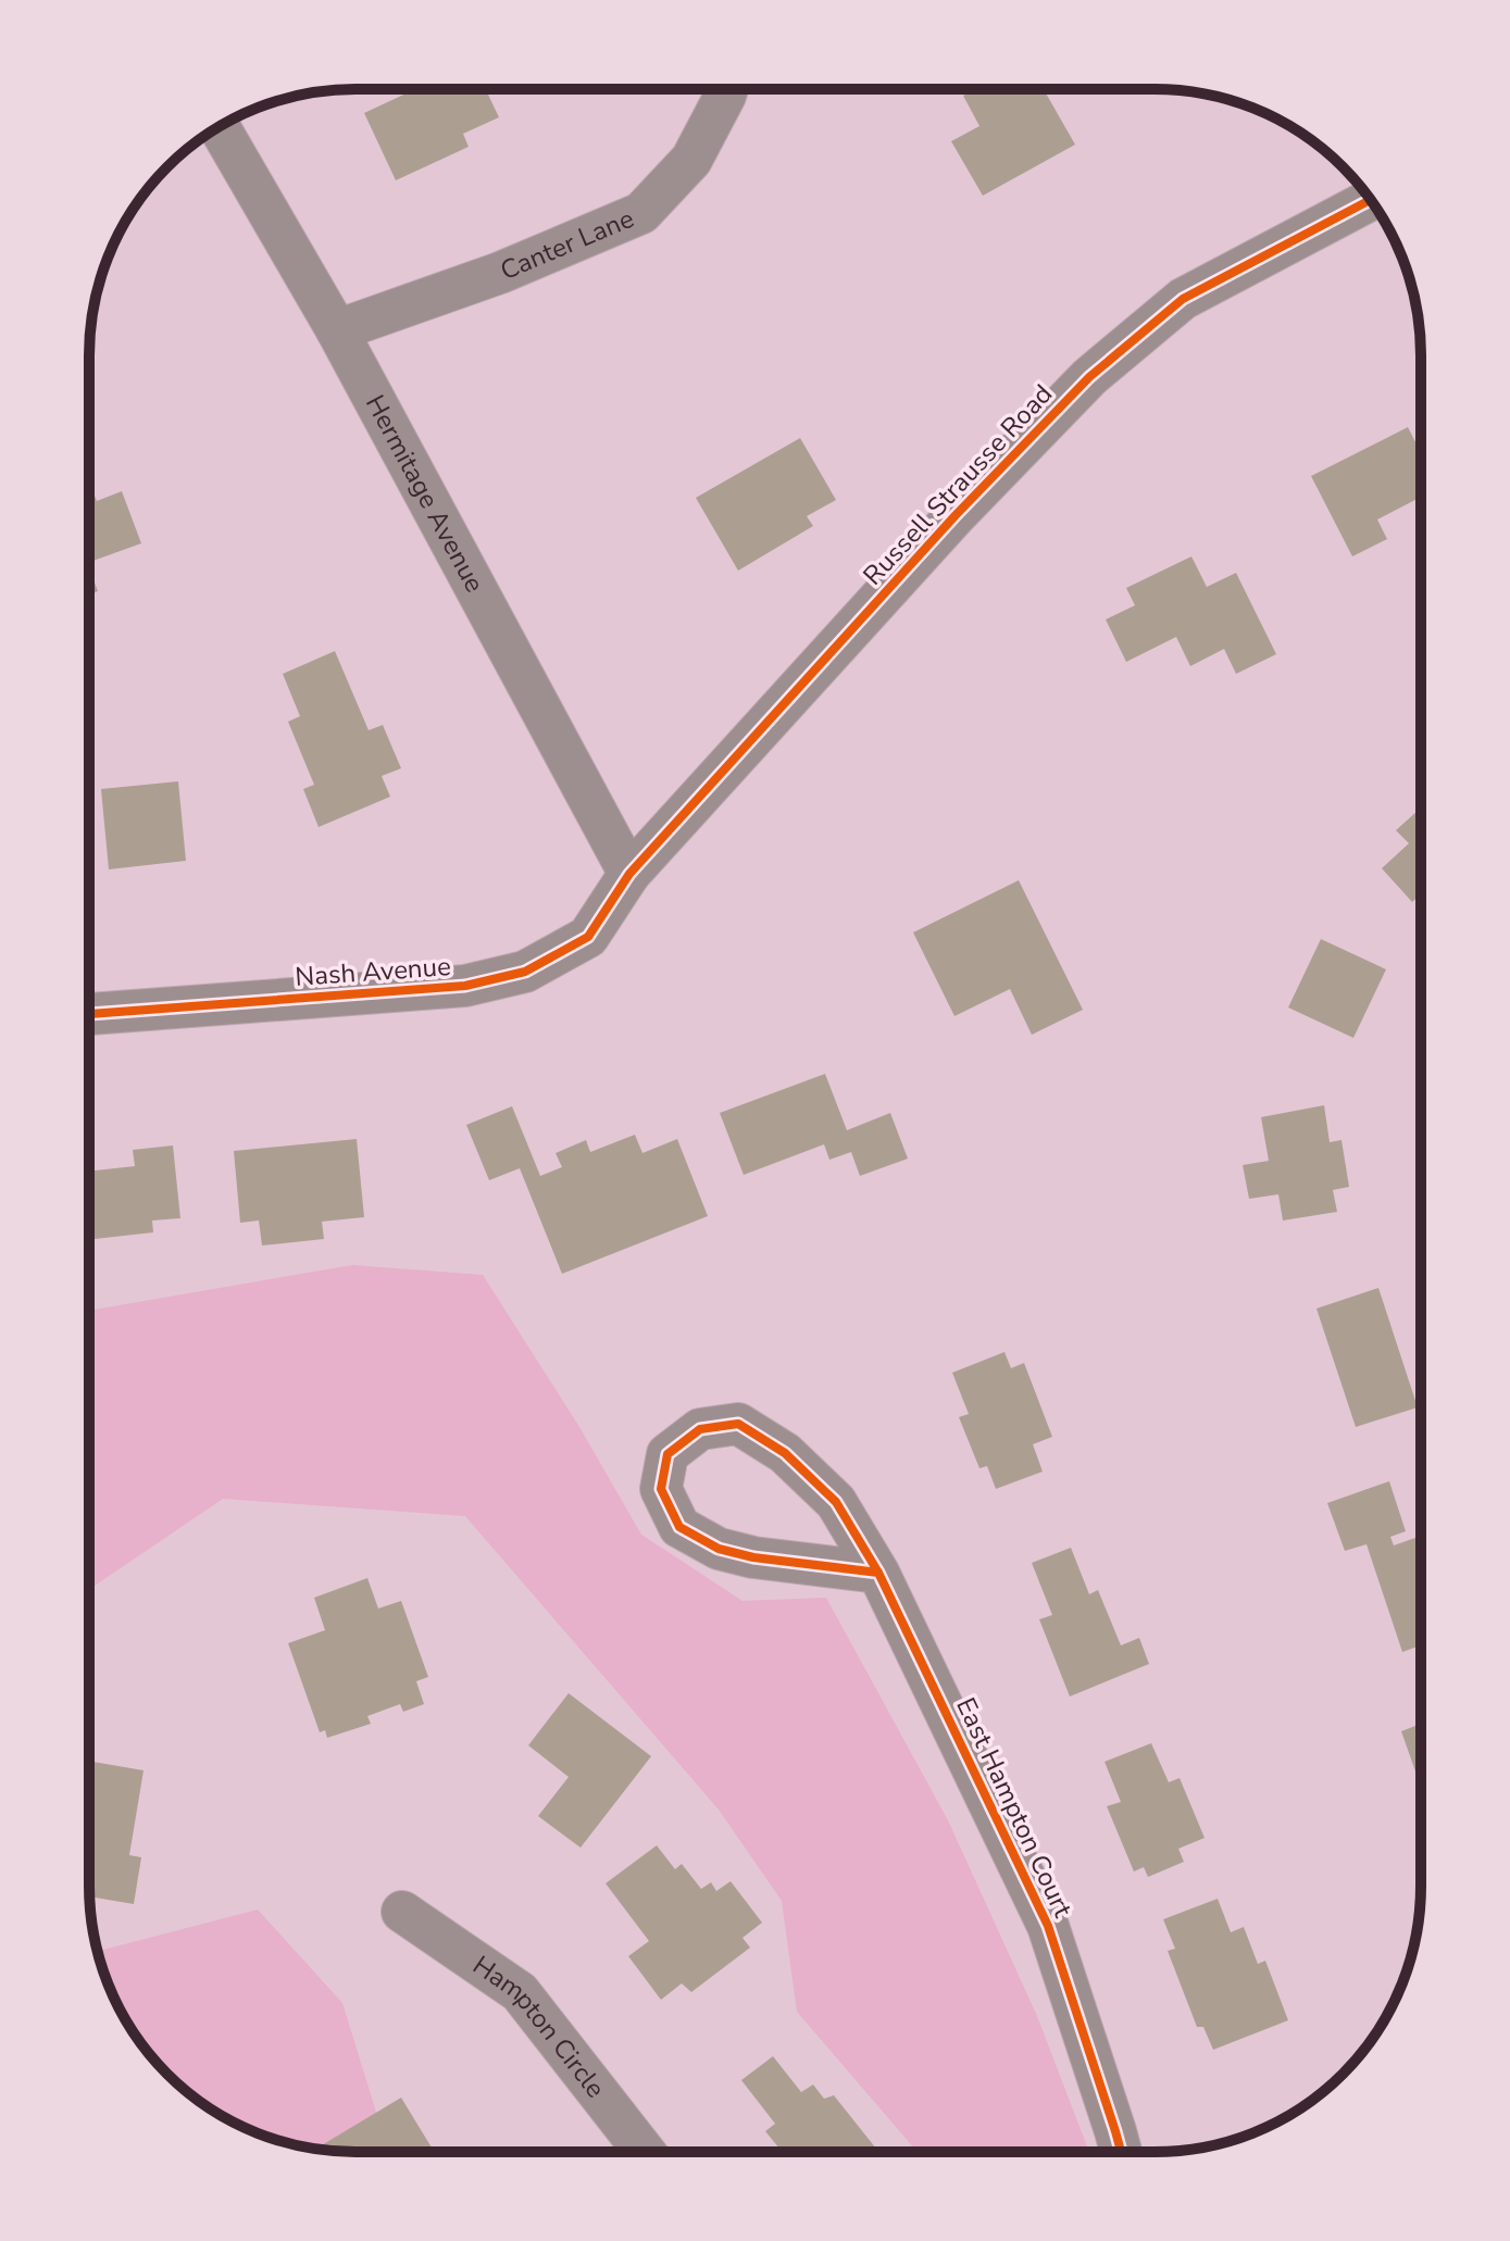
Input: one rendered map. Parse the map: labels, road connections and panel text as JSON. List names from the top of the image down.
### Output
{
  "streets": {
    "street": [
      "Canter Lane",
      "Russell Strausse Road",
      "Hermitage Avenue",
      "Nash Avenue",
      "East Hampton Court",
      "Hampton Circle"
    ]
  },
  "crossings": [
    ["Canter Lane", "Hermitage Avenue"],
    ["Russell Strausse Road", "Hermitage Avenue"],
    ["Russell Strausse Road", "Nash Avenue"],
    ["Hermitage Avenue", "Nash Avenue"]
  ]
}
